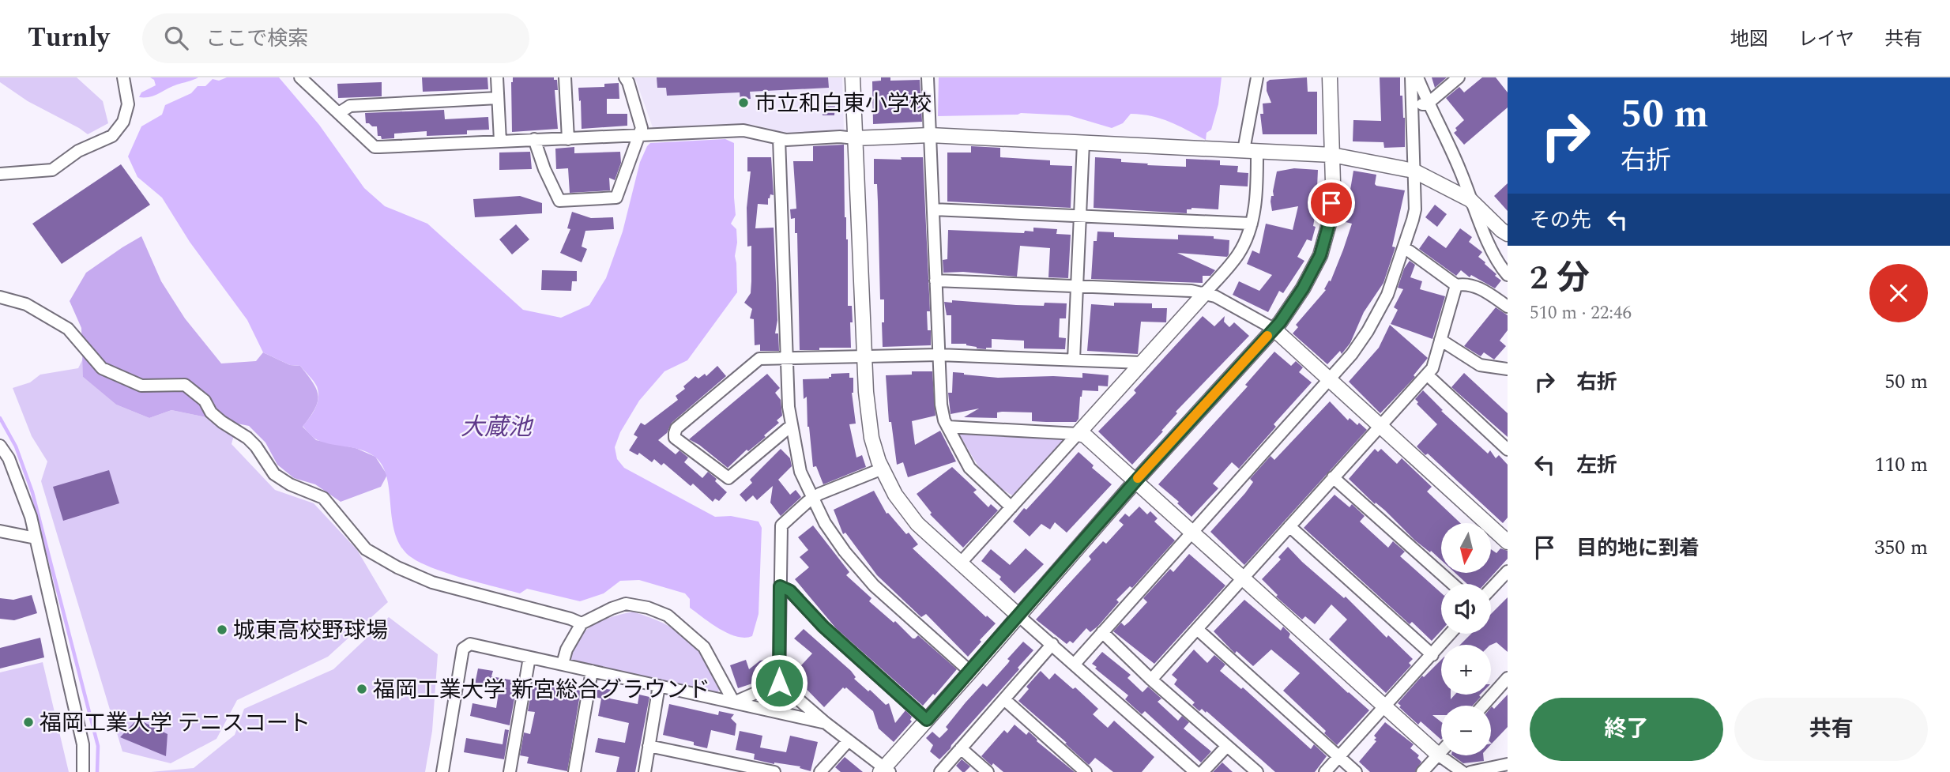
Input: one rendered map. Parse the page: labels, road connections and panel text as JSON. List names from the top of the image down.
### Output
{
  "water": ["大蔵池"],
  "places": [
    "市立和白東小学校",
    "城東高校野球場",
    "福岡工業大学 新宮総合グラウンド",
    "福岡工業大学 テニスコート"
  ],
  "north": "bottom",
  "page": {
    "header": "Turnly",
    "search": "ここで検索",
    "nav": ["地図", "レイヤ", "共有"],
    "turn": ["50 m", "右折"],
    "then": "その先",
    "heading": ["2 分", "510 m · 22:46"],
    "list": [
      {
        "name": "右折",
        "value": "50 m"
      },
      {
        "name": "左折",
        "value": "110 m"
      },
      {
        "name": "目的地に到着",
        "value": "350 m"
      }
    ],
    "map_buttons": ["+", "−"],
    "buttons": ["終了", "共有"]
  }
}
